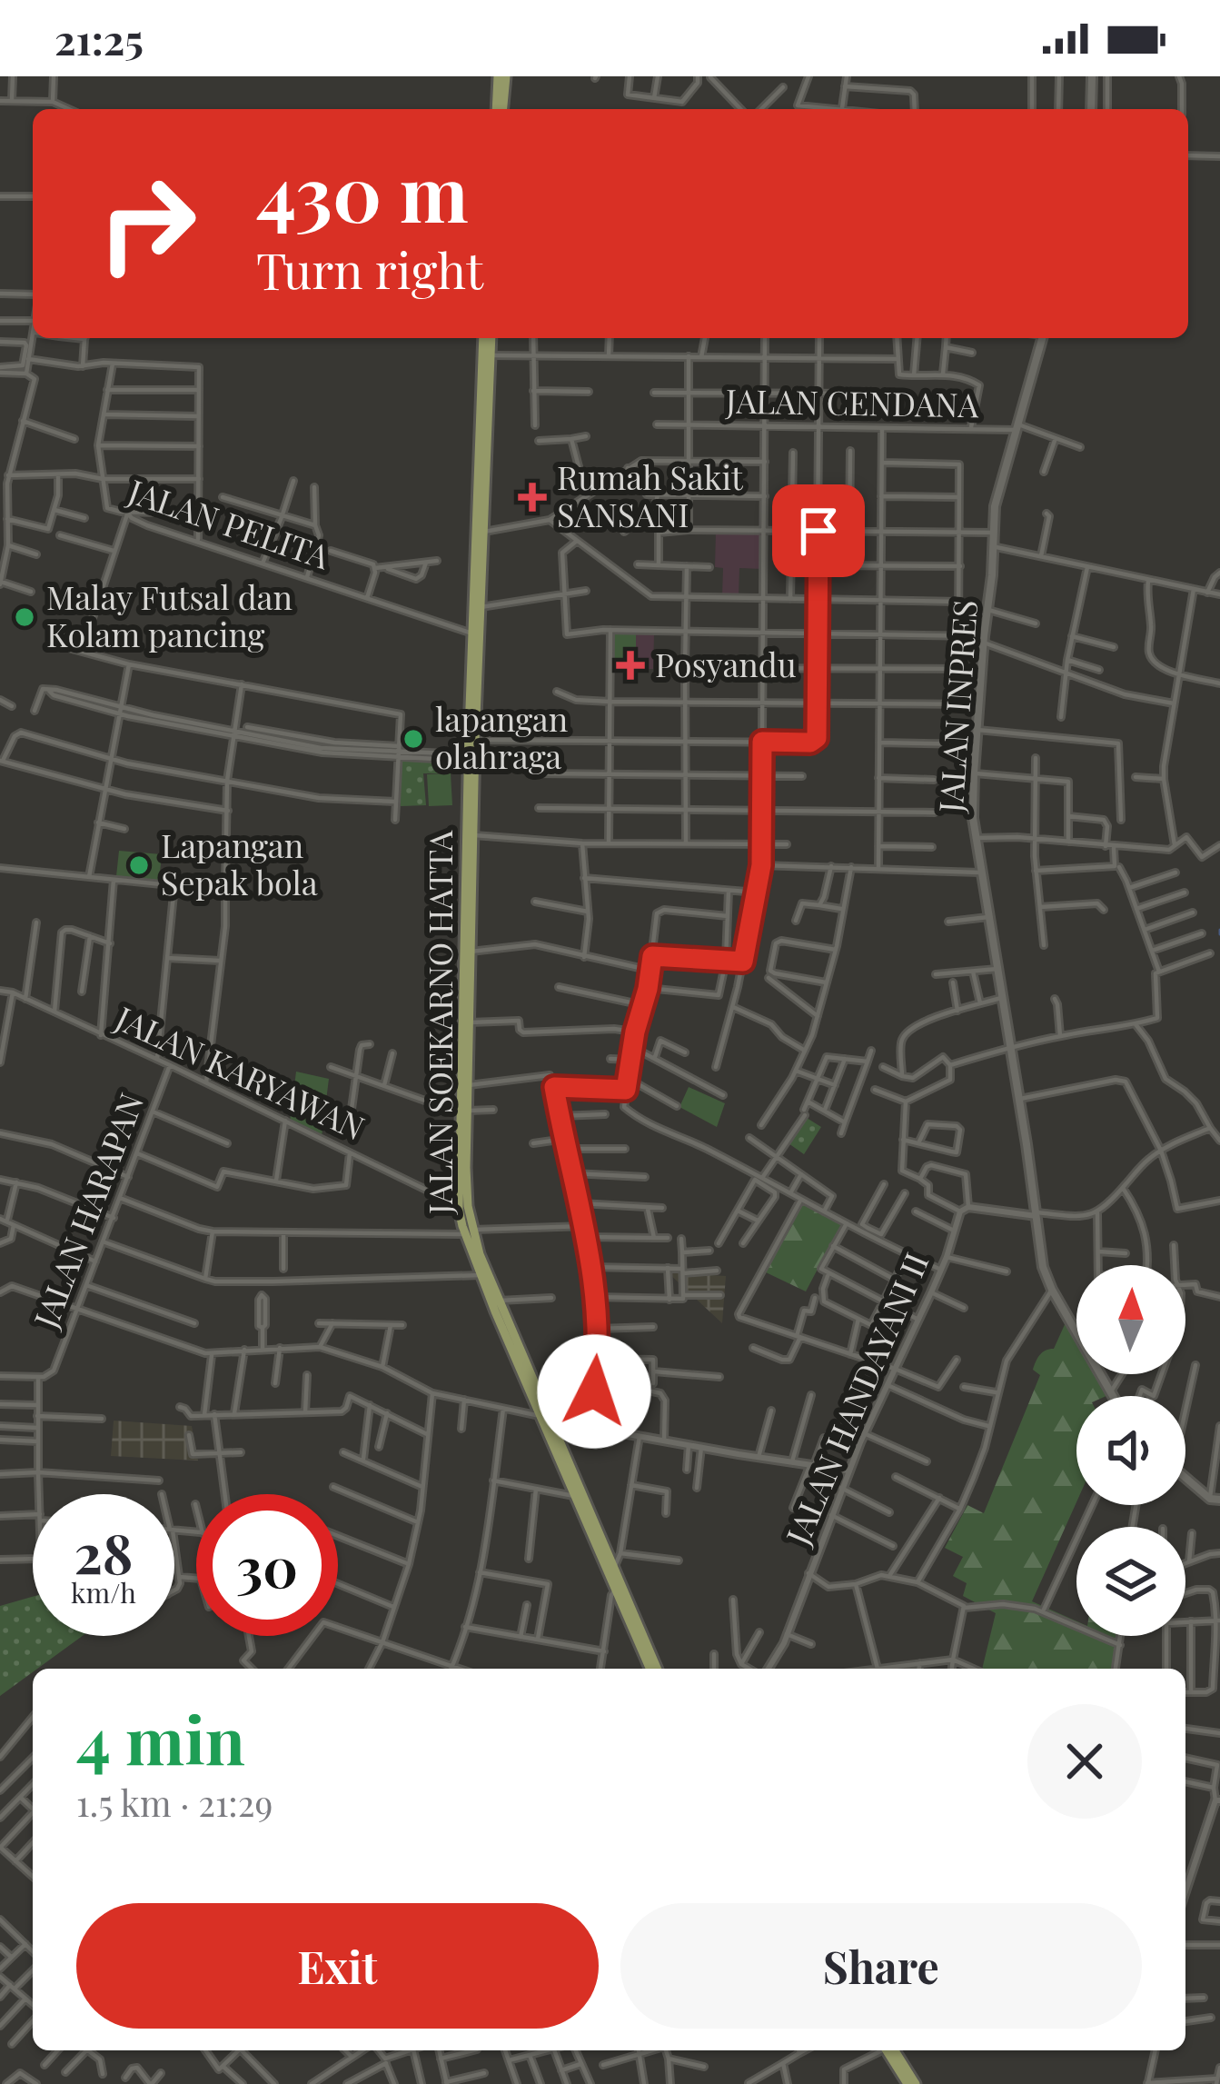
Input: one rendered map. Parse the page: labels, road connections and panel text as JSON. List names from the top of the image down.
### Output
{
  "streets": {
    "main road": ["JALAN INPRES", "JALAN SOEKARNO HATTA"],
    "street": [
      "JALAN CENDANA",
      "JALAN PELITA",
      "JALAN KARYAWAN",
      "JALAN HARAPAN",
      "JALAN HANDAYANI II"
    ]
  },
  "crossings": [
    ["JALAN CENDANA", "JALAN INPRES"],
    ["JALAN PELITA", "JALAN SOEKARNO HATTA"],
    ["JALAN SOEKARNO HATTA", "JALAN KARYAWAN"],
    ["JALAN KARYAWAN", "JALAN HARAPAN"]
  ],
  "places": {
    "health": ["Rumah Sakit SANSANI", "Posyandu"],
    "other": ["Malay Futsal dan Kolam pancing", "lapangan olahraga", "Lapangan Sepak bola"]
  },
  "north": "top",
  "page": {
    "status": "21:25",
    "turn": ["430 m", "Turn right"],
    "speed": "28 km/h",
    "limit": "30",
    "heading": ["4 min", "1.5 km · 21:29"],
    "buttons": ["Exit", "Share"]
  }
}
